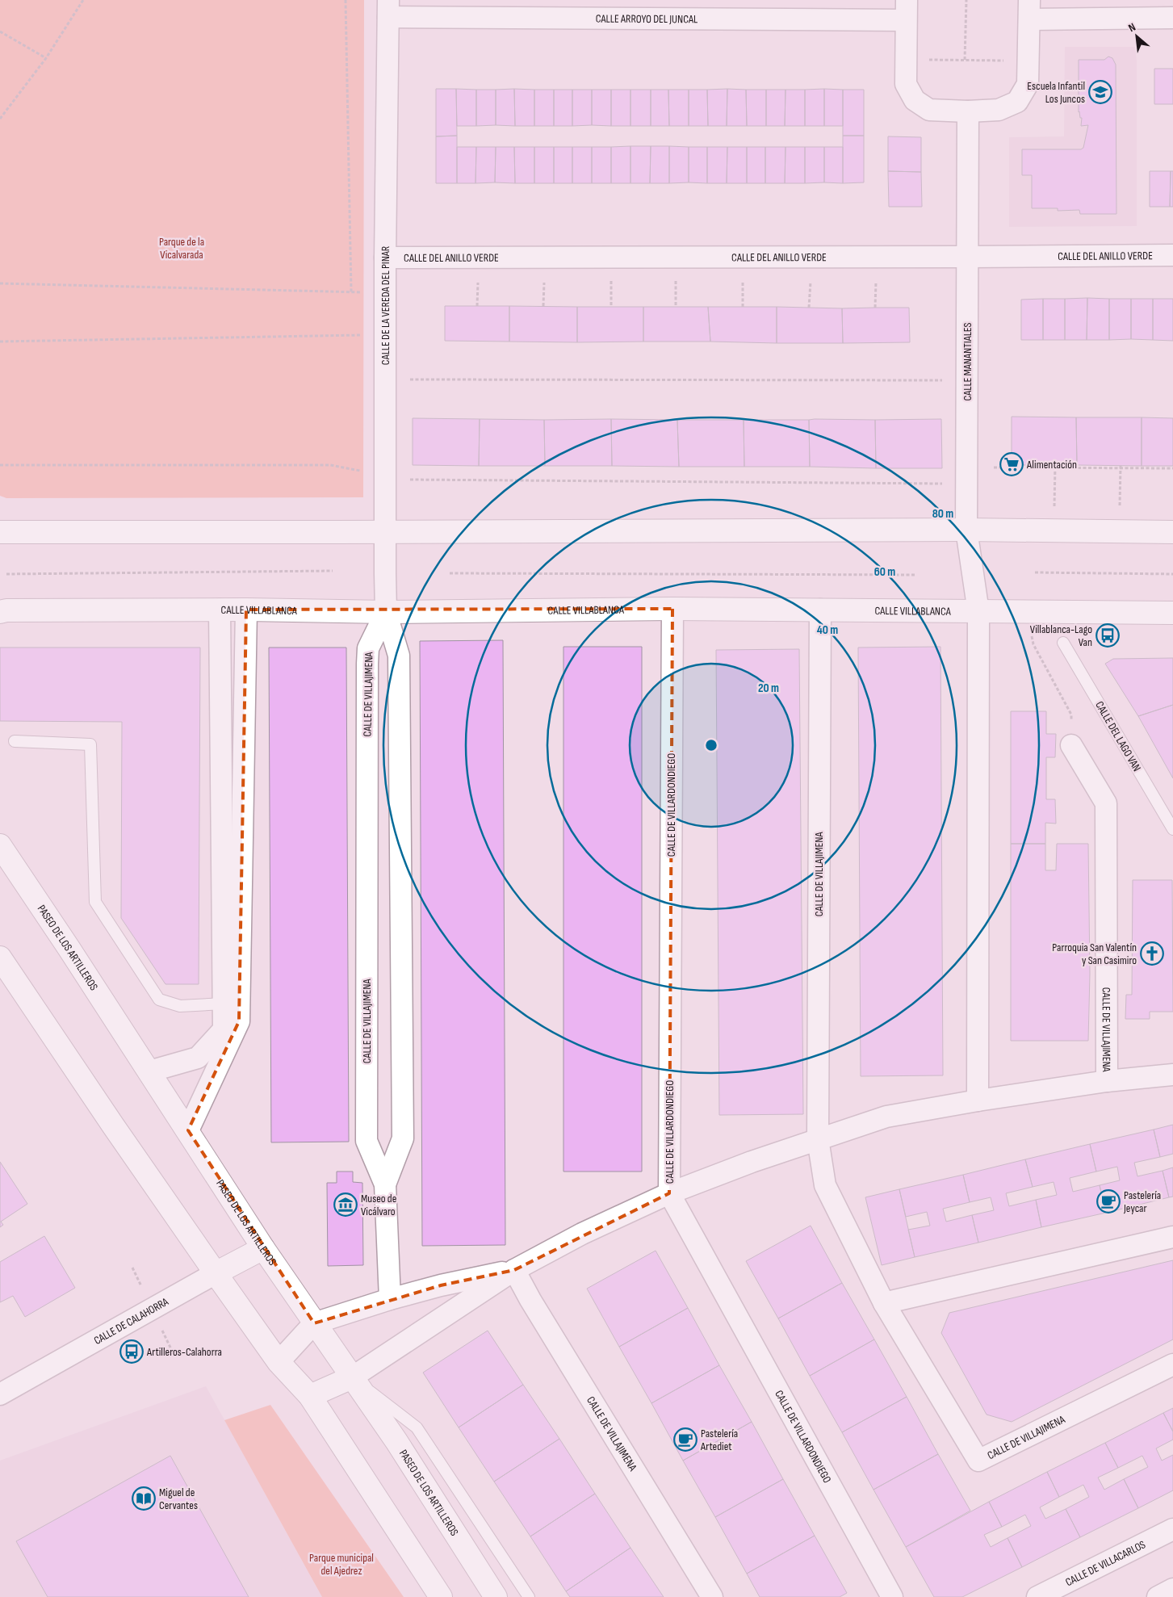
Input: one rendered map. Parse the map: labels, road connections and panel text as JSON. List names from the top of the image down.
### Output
{
  "streets": {
    "main road": [
      "CALLE VILLABLANCA",
      "CALLE DE VILLAJIMENA",
      "PASEO DE LOS ARTILLEROS",
      "CALLE DE CALAHORRA"
    ],
    "street": [
      "CALLE ARROYO DEL JUNCAL",
      "CALLE DEL ANILLO VERDE",
      "CALLE DE LA VEREDA DEL PINAR",
      "CALLE MANANTIALES",
      "CALLE DE VILLARDONDIEGO",
      "CALLE DE VILLACARLOS"
    ],
    "lane": ["CALLE DEL LAGO VAN"]
  },
  "crossings": [
    ["CALLE ARROYO DEL JUNCAL", "CALLE DE LA VEREDA DEL PINAR"],
    ["CALLE DEL ANILLO VERDE", "CALLE DE LA VEREDA DEL PINAR"],
    ["CALLE DEL ANILLO VERDE", "CALLE MANANTIALES"],
    ["CALLE DE LA VEREDA DEL PINAR", "CALLE VILLABLANCA"],
    ["CALLE DE LA VEREDA DEL PINAR", "CALLE DE VILLAJIMENA"],
    ["CALLE MANANTIALES", "CALLE VILLABLANCA"],
    ["CALLE VILLABLANCA", "CALLE DE VILLAJIMENA"],
    ["CALLE VILLABLANCA", "CALLE DE VILLARDONDIEGO"],
    ["CALLE DE VILLAJIMENA", "CALLE DE VILLARDONDIEGO"],
    ["CALLE DE VILLAJIMENA", "PASEO DE LOS ARTILLEROS"],
    ["PASEO DE LOS ARTILLEROS", "CALLE DE CALAHORRA"]
  ],
  "parks": ["Parque de la Vicalvarada", "Parque municipal del Ajedrez"],
  "places": {
    "school or university": ["Escuela Infantil Los Juncos"],
    "supermarket": ["Alimentación"],
    "bus stop": ["Villablanca-Lago Van", "Artilleros-Calahorra"],
    "church": ["Parroquia San Valentín y San Casimiro"],
    "cafe": ["Pastelería Jeycar", "Pastelería Artediet"],
    "museum": ["Museo de Vicálvaro"],
    "library": ["Miguel de Cervantes"]
  },
  "north": "top left",
  "rings": [
    "80 m",
    "60 m",
    "40 m",
    "20 m"
  ]
}
